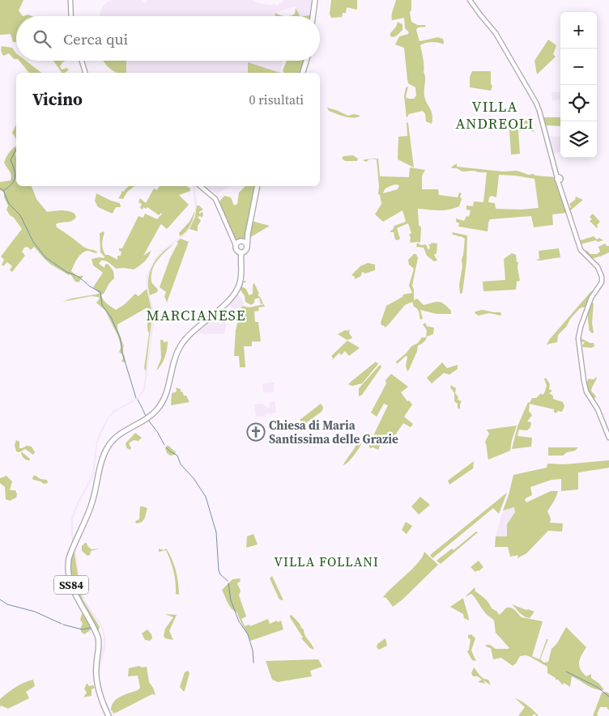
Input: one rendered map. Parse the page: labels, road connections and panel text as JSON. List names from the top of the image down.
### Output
{
  "streets": {
    "main road": ["SS84"]
  },
  "districts": ["VILLA ANDREOLI", "MARCIANESE", "VILLA FOLLANI"],
  "places": {
    "church": ["Chiesa di Maria Santissima delle Grazie"]
  },
  "page": {
    "map_buttons": ["+", "−"],
    "search": "Cerca qui",
    "heading": ["Vicino", "0 risultati"]
  }
}
